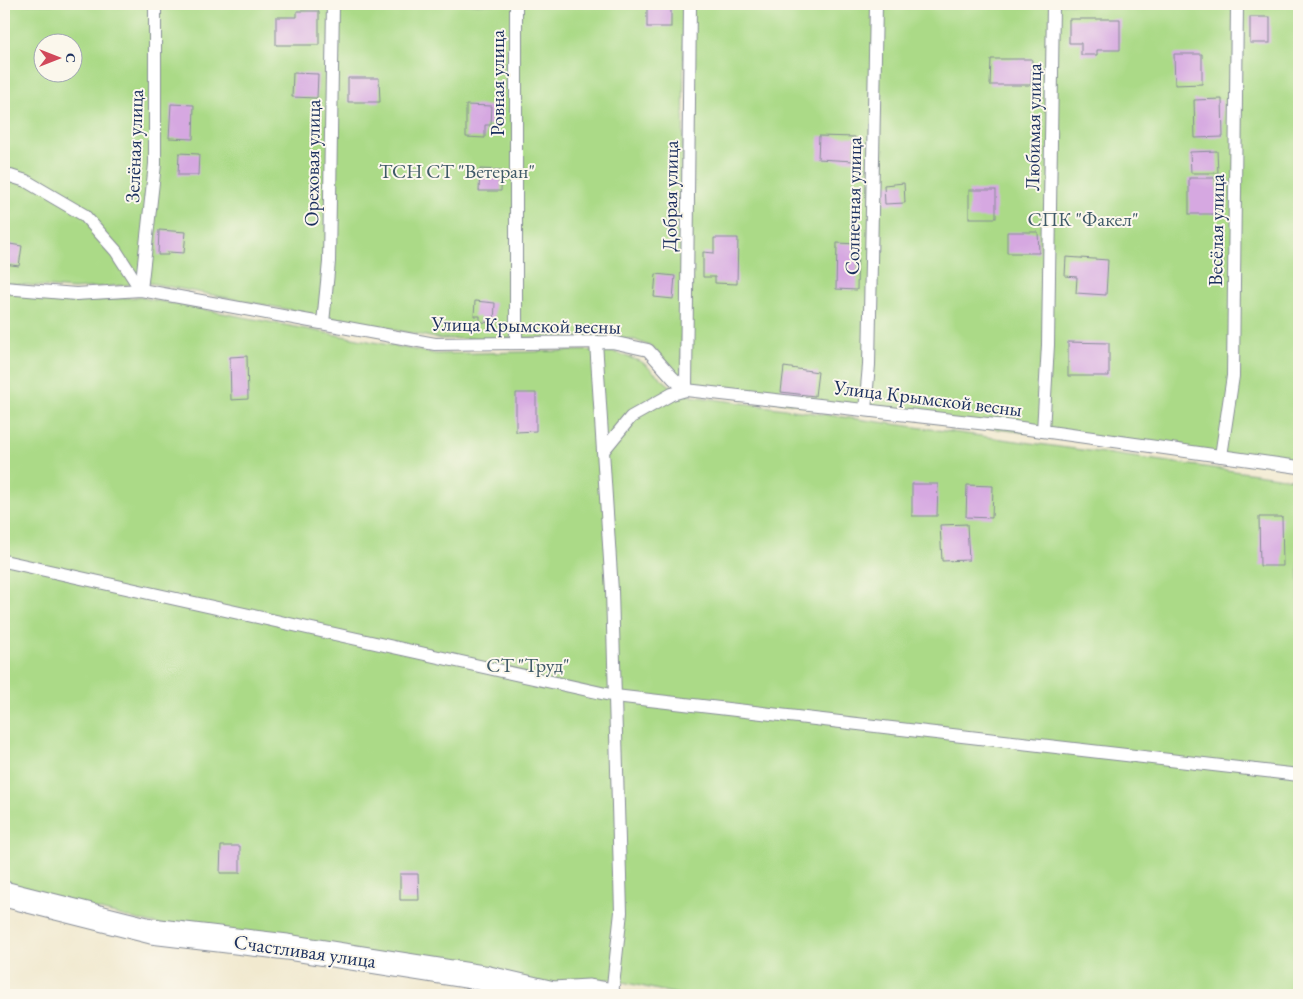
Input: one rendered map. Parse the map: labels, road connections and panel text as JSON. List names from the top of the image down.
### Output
{
  "streets": {
    "street": ["Счастливая улица"],
    "lane": [
      "Ровная улица",
      "Любимая улица",
      "Зелёная улица",
      "Ореховая улица",
      "Добрая улица",
      "Солнечная улица",
      "Весёлая улица",
      "Улица Крымской весны"
    ]
  },
  "crossings": [
    ["Ровная улица", "Улица Крымской весны"],
    ["Любимая улица", "Улица Крымской весны"],
    ["Зелёная улица", "Улица Крымской весны"],
    ["Ореховая улица", "Улица Крымской весны"],
    ["Добрая улица", "Улица Крымской весны"],
    ["Солнечная улица", "Улица Крымской весны"],
    ["Весёлая улица", "Улица Крымской весны"]
  ],
  "parks": ["ТСН СТ \"Ветеран\"", "СПК \"Факел\"", "СТ \"Труд\""],
  "north": "right"
}
